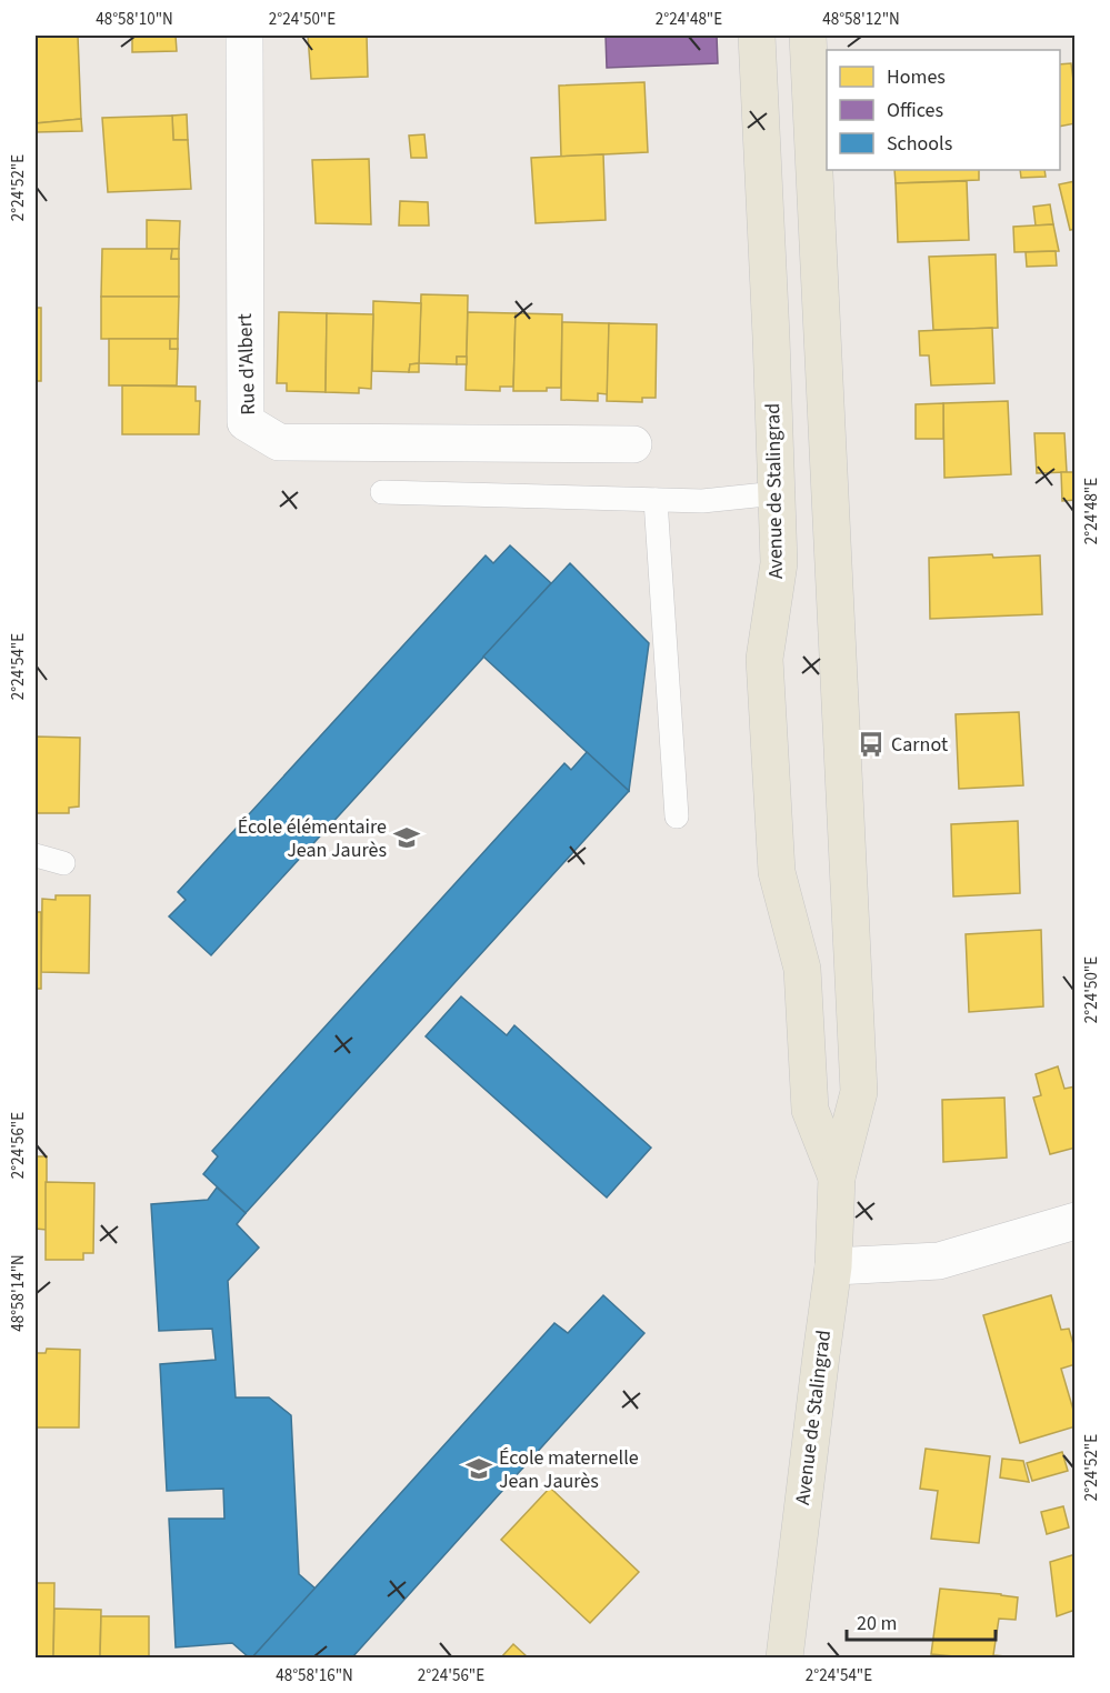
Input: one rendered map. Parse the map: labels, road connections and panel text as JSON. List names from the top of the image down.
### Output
{
  "streets": {
    "main road": ["Avenue de Stalingrad"],
    "street": ["Rue d'Albert"]
  },
  "places": {
    "bus stop": ["Carnot"],
    "school or university": ["École élémentaire Jean Jaurès", "École maternelle Jean Jaurès"]
  },
  "legend": ["Homes", "Offices", "Schools"],
  "scale_bar": "20 m",
  "coordinates": [
    "48°58'10\"N",
    "2°24'50\"E",
    "2°24'48\"E",
    "48°58'12\"N",
    "2°24'52\"E",
    "2°24'54\"E",
    "2°24'56\"E",
    "48°58'14\"N",
    "48°58'16\"N"
  ]
}
